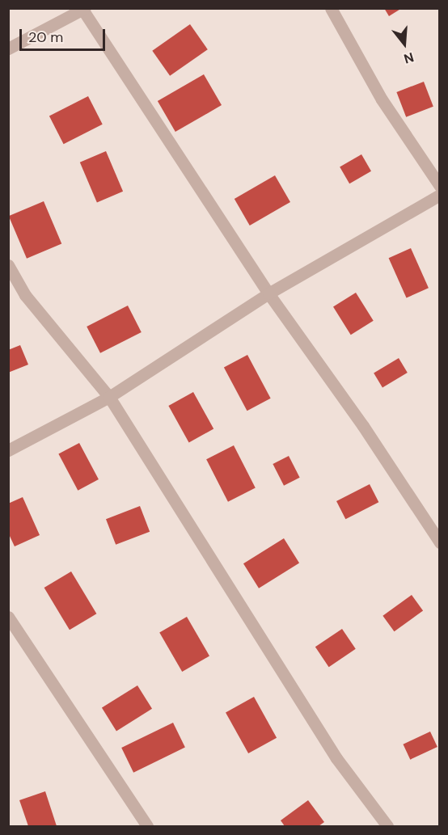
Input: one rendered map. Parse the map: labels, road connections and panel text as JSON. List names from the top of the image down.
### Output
{
  "scale_bar": "20 m",
  "north": "bottom"
}
